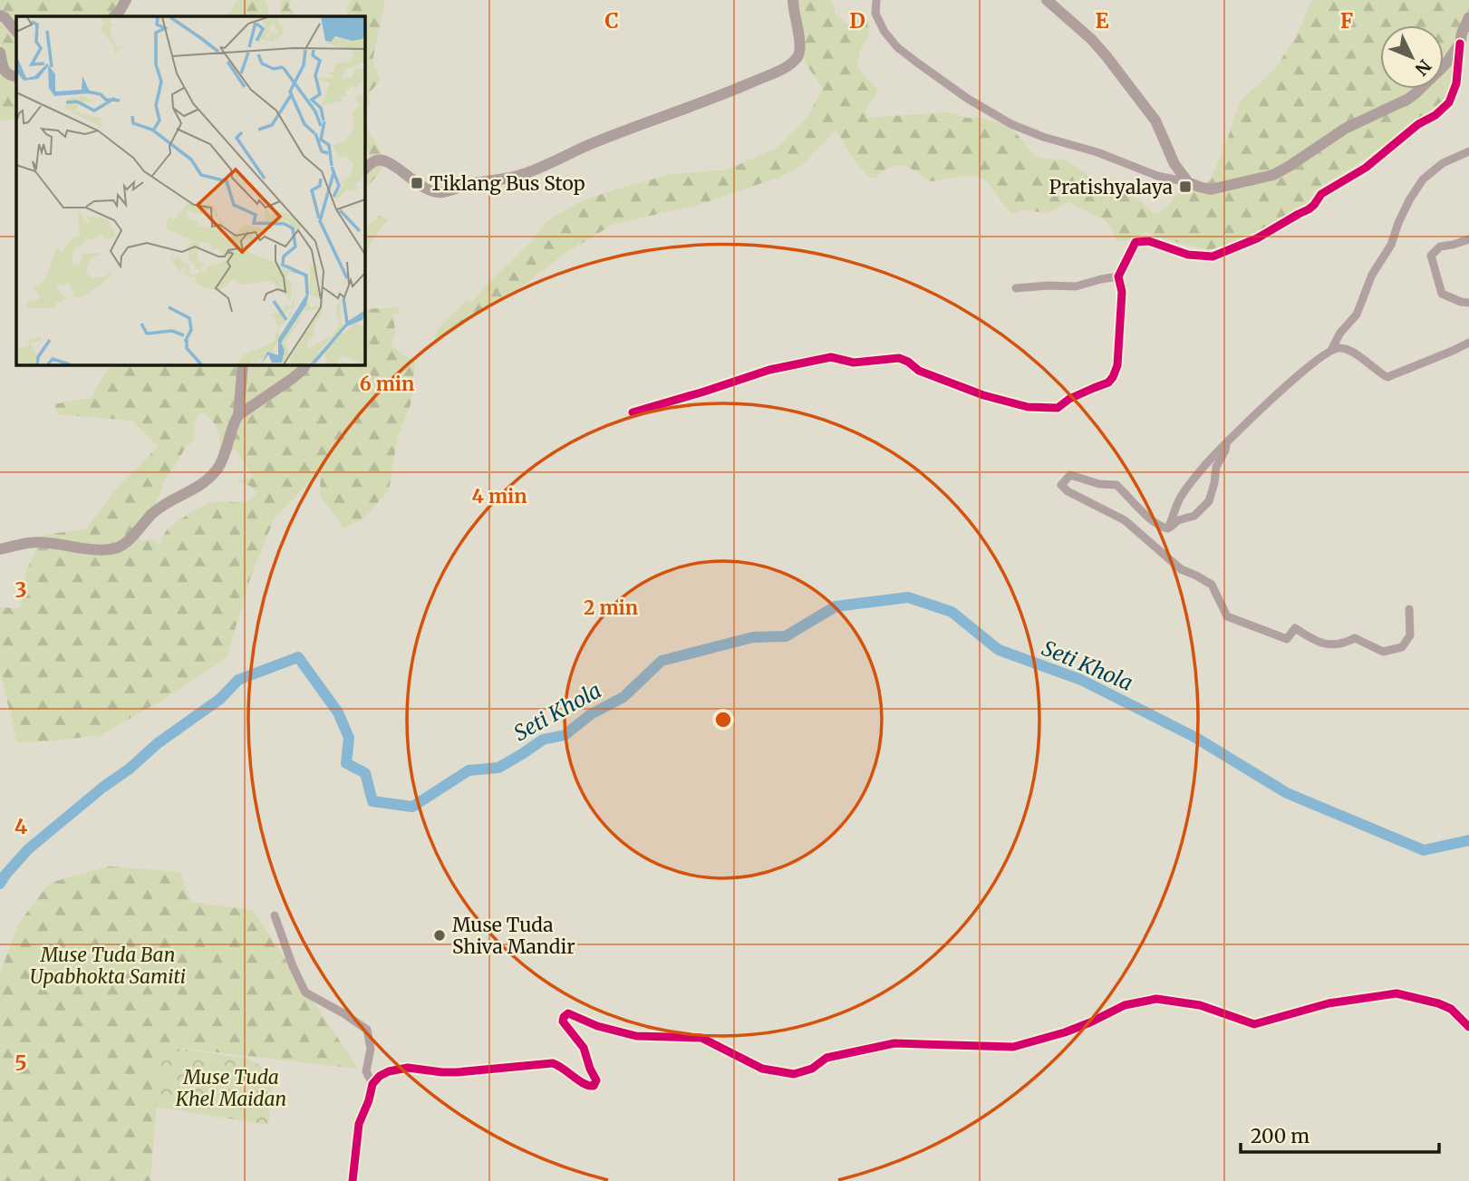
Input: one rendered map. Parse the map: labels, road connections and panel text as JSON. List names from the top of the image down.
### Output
{
  "water": ["Seti Khola"],
  "parks": ["Muse Tuda Ban Upabhokta Samiti", "Muse Tuda Khel Maidan"],
  "places": {
    "transit": ["Tiklang Bus Stop", "Pratishyalaya"],
    "other": ["Muse Tuda Shiva Mandir"]
  },
  "scale_bar": "200 m",
  "north": "bottom right",
  "grid": {
    "columns": [
      "C",
      "D",
      "E",
      "F"
    ],
    "rows": ["3", "4", "5"]
  },
  "rings": ["6 min", "4 min", "2 min"]
}
